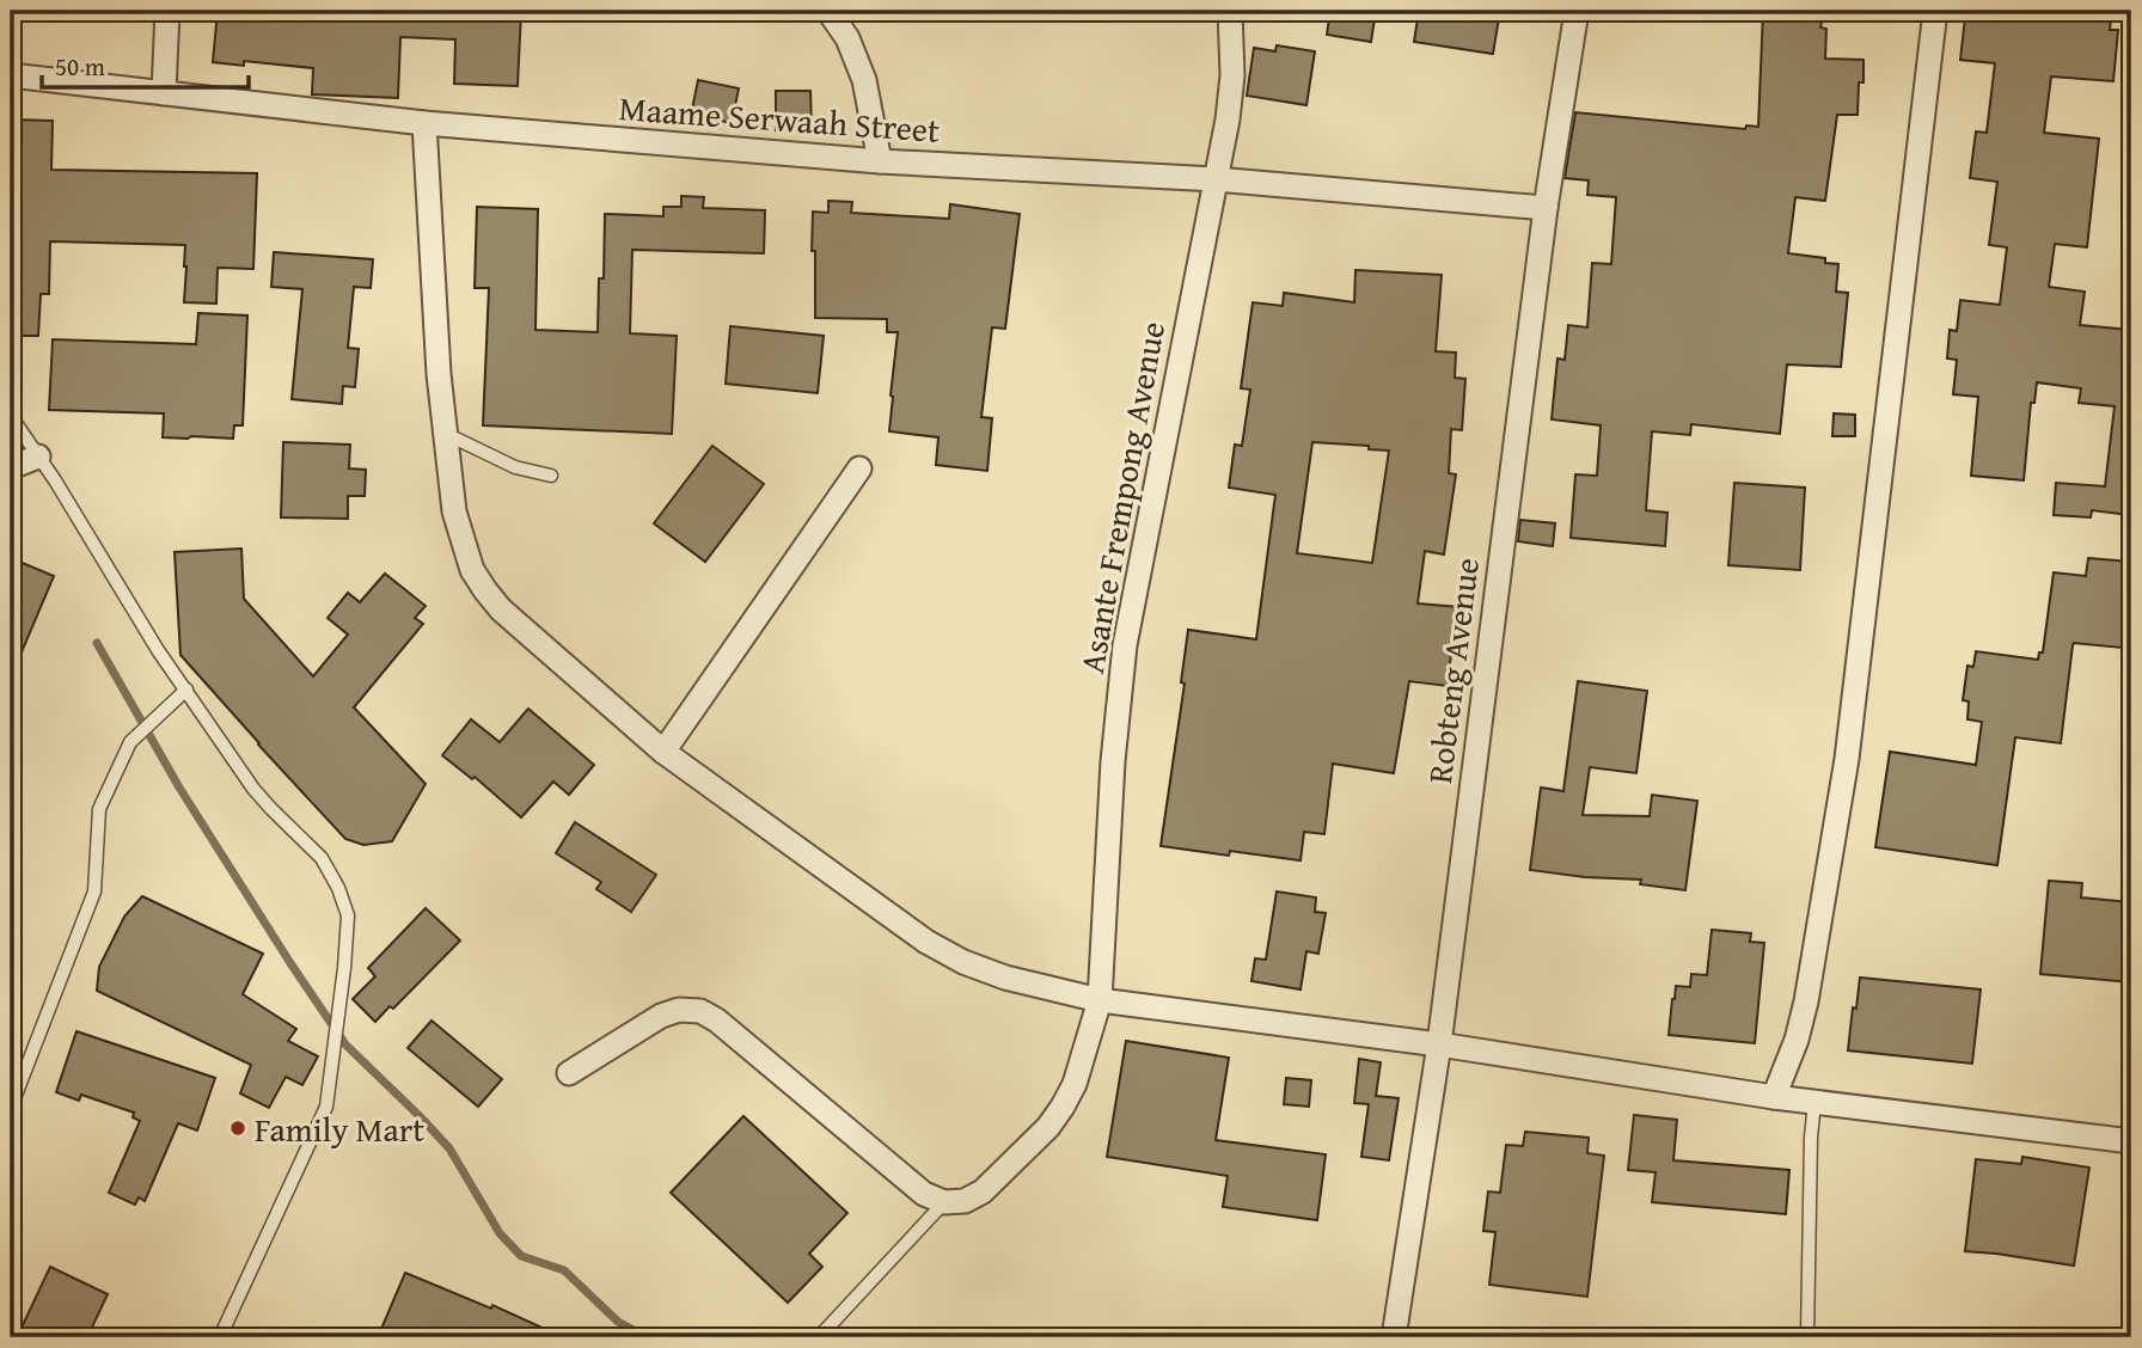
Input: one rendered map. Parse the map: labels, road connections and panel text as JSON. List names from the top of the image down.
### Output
{
  "streets": {
    "street": ["Maame Serwaah Street", "Asante Frempong Avenue", "Robteng Avenue"]
  },
  "crossings": [
    ["Maame Serwaah Street", "Asante Frempong Avenue"],
    ["Maame Serwaah Street", "Robteng Avenue"]
  ],
  "places": ["Family Mart"],
  "scale_bar": "50 m"
}
